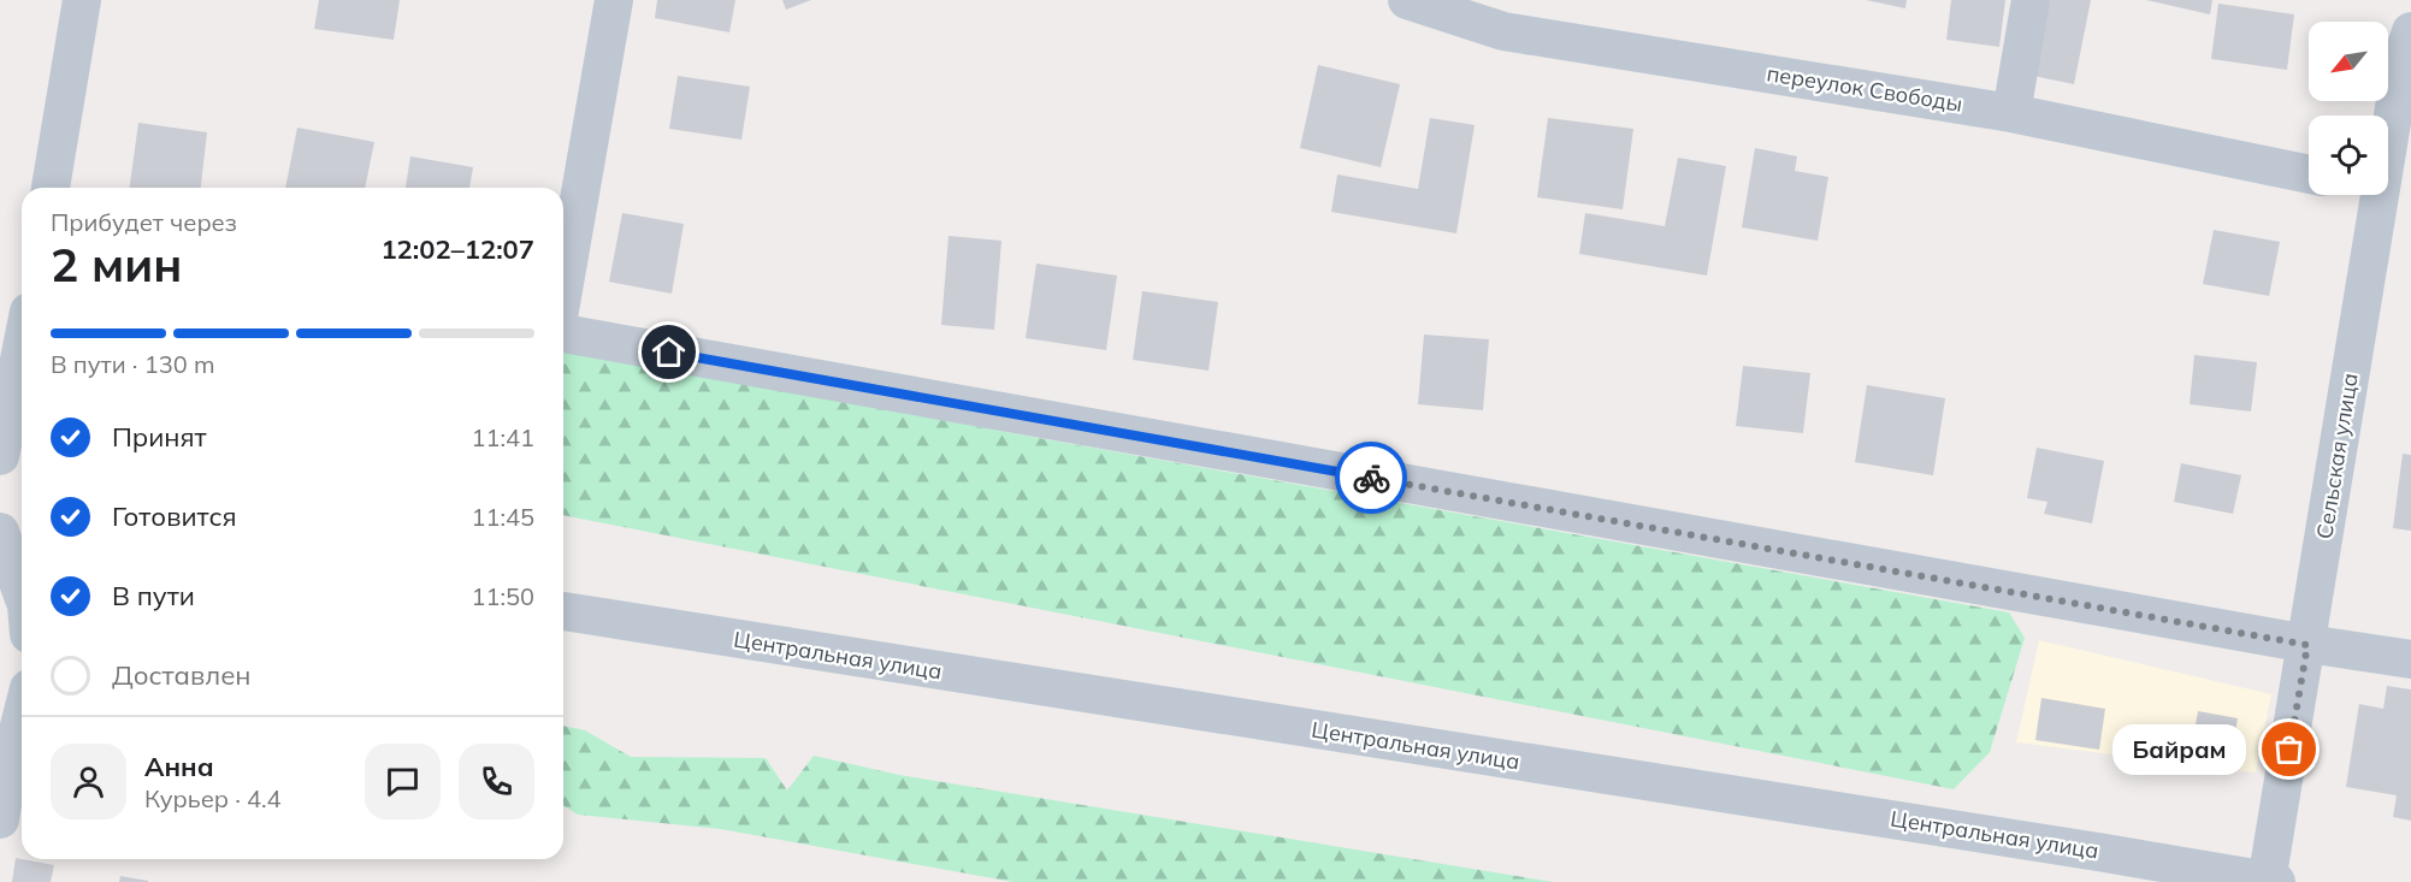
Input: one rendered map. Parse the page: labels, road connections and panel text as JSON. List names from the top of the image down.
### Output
{
  "streets": {
    "street": ["переулок Свободы", "Сельская улица", "Центральная улица"]
  },
  "crossings": [
    ["Сельская улица", "Центральная улица"]
  ],
  "places": ["Байрам"],
  "north": "bottom left",
  "page": {
    "heading": ["2 мин", "Прибудет через", "12:02–12:07"],
    "panel": ["Анна", "Курьер · 4.4"],
    "bar": "В пути · 130 m",
    "list": [
      ["Принят", "11:41"],
      ["Готовится", "11:45"],
      ["В пути", "11:50"],
      "Доставлен"
    ],
    "bubble": "Байрам"
  }
}
